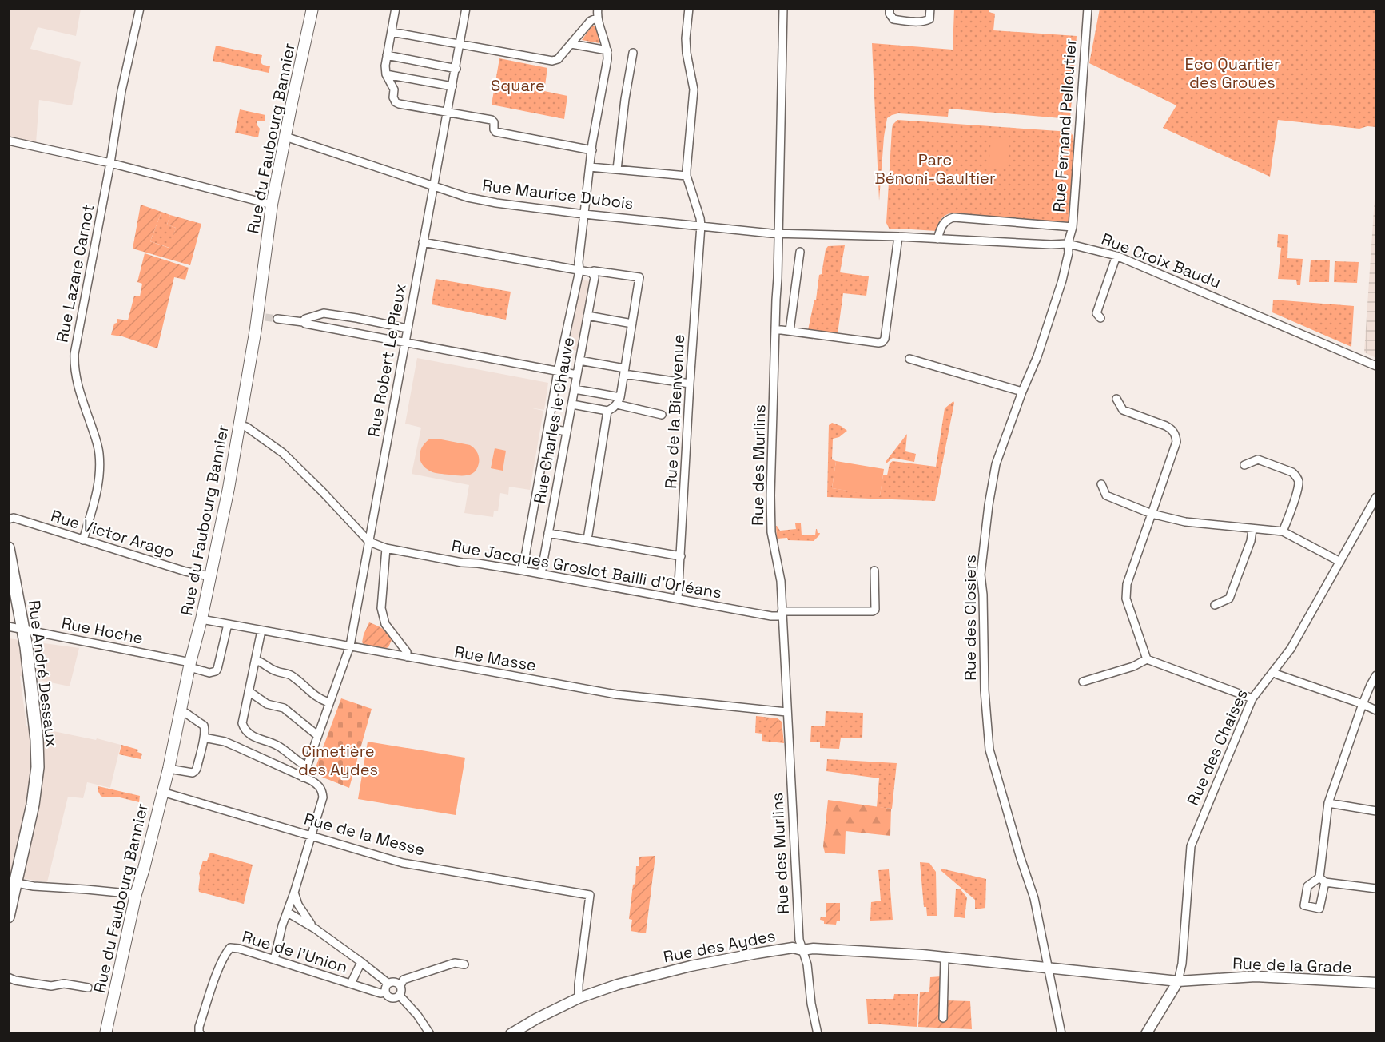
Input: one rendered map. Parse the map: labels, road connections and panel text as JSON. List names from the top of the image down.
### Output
{
  "streets": {
    "main road": ["Rue du Faubourg Bannier", "Rue André Dessaux"],
    "street": [
      "Rue Fernand Pelloutier",
      "Rue Maurice Dubois",
      "Rue Croix Baudu",
      "Rue Lazare Carnot",
      "Rue Robert Le Pieux",
      "Rue de la Bienvenue",
      "Rue Charles le Chauve",
      "Rue des Murlins",
      "Rue Victor Arago",
      "Rue Jacques Groslot Bailli d'Orléans",
      "Rue des Closiers",
      "Rue Hoche",
      "Rue Masse",
      "Rue des Chaises",
      "Rue de la Messe",
      "Rue des Aydes",
      "Rue de l'Union",
      "Rue de la Grade"
    ]
  },
  "crossings": [
    ["Rue Fernand Pelloutier", "Rue Croix Baudu"],
    ["Rue Fernand Pelloutier", "Rue des Closiers"],
    ["Rue du Faubourg Bannier", "Rue Maurice Dubois"],
    ["Rue du Faubourg Bannier", "Rue Victor Arago"],
    ["Rue du Faubourg Bannier", "Rue Hoche"],
    ["Rue du Faubourg Bannier", "Rue Masse"],
    ["Rue du Faubourg Bannier", "Rue de la Messe"],
    ["Rue Maurice Dubois", "Rue Croix Baudu"],
    ["Rue Maurice Dubois", "Rue Robert Le Pieux"],
    ["Rue Maurice Dubois", "Rue de la Bienvenue"],
    ["Rue Maurice Dubois", "Rue Charles le Chauve"],
    ["Rue Maurice Dubois", "Rue des Murlins"],
    ["Rue Croix Baudu", "Rue des Murlins"],
    ["Rue Croix Baudu", "Rue des Closiers"],
    ["Rue Lazare Carnot", "Rue Victor Arago"],
    ["Rue Robert Le Pieux", "Rue Jacques Groslot Bailli d'Orléans"],
    ["Rue Robert Le Pieux", "Rue Masse"],
    ["Rue de la Bienvenue", "Rue Jacques Groslot Bailli d'Orléans"],
    ["Rue Charles le Chauve", "Rue Jacques Groslot Bailli d'Orléans"],
    ["Rue des Murlins", "Rue Jacques Groslot Bailli d'Orléans"],
    ["Rue des Murlins", "Rue Masse"],
    ["Rue des Murlins", "Rue des Aydes"],
    ["Rue des Closiers", "Rue des Aydes"],
    ["Rue des Closiers", "Rue de la Grade"],
    ["Rue Hoche", "Rue Masse"],
    ["Rue Hoche", "Rue André Dessaux"],
    ["Rue des Chaises", "Rue de la Grade"],
    ["Rue de la Messe", "Rue des Aydes"],
    ["Rue des Aydes", "Rue de la Grade"]
  ],
  "parks": [
    "Eco Quartier des Groues",
    "Square",
    "Parc Bénoni-Gaultier",
    "Cimetière des Aydes"
  ]
}
